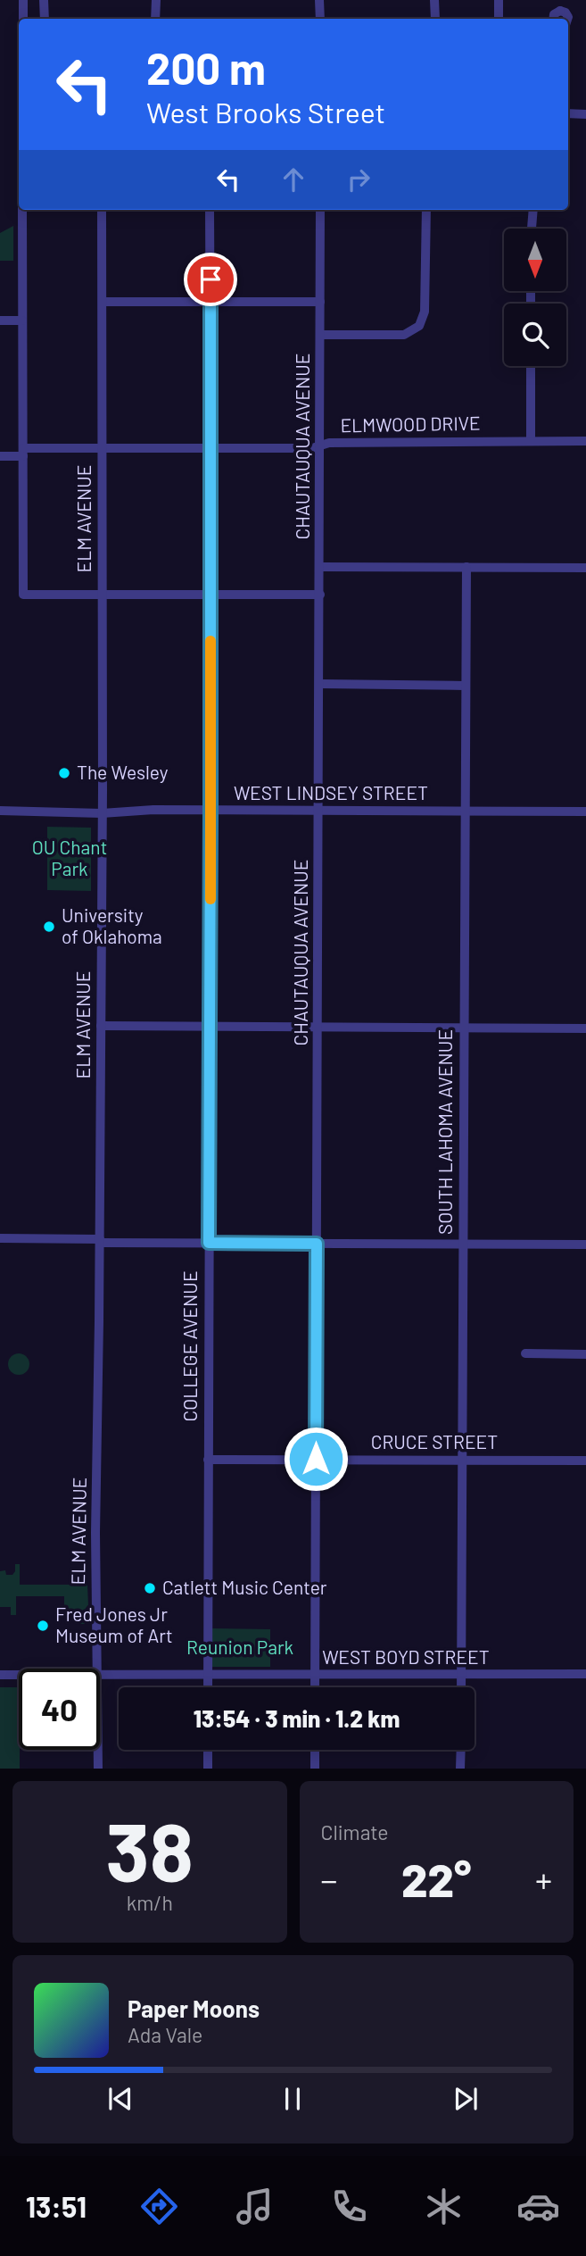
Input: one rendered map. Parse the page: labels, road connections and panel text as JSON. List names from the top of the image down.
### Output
{
  "streets": {
    "street": [
      "ELMWOOD DRIVE",
      "CHAUTAUQUA AVENUE",
      "ELM AVENUE",
      "WEST LINDSEY STREET",
      "SOUTH LAHOMA AVENUE",
      "COLLEGE AVENUE",
      "CRUCE STREET",
      "WEST BOYD STREET"
    ]
  },
  "crossings": [
    ["ELMWOOD DRIVE", "CHAUTAUQUA AVENUE"],
    ["ELMWOOD DRIVE", "ELM AVENUE"],
    ["ELMWOOD DRIVE", "COLLEGE AVENUE"],
    ["CHAUTAUQUA AVENUE", "WEST LINDSEY STREET"],
    ["CHAUTAUQUA AVENUE", "CRUCE STREET"],
    ["CHAUTAUQUA AVENUE", "WEST BOYD STREET"],
    ["ELM AVENUE", "WEST LINDSEY STREET"],
    ["WEST LINDSEY STREET", "SOUTH LAHOMA AVENUE"],
    ["WEST LINDSEY STREET", "COLLEGE AVENUE"],
    ["SOUTH LAHOMA AVENUE", "CRUCE STREET"],
    ["SOUTH LAHOMA AVENUE", "WEST BOYD STREET"],
    ["COLLEGE AVENUE", "CRUCE STREET"],
    ["COLLEGE AVENUE", "WEST BOYD STREET"]
  ],
  "parks": ["OU Chant Park", "Reunion Park"],
  "places": [
    "The Wesley",
    "University of Oklahoma",
    "Catlett Music Center",
    "Fred Jones Jr Museum of Art"
  ],
  "north": "bottom",
  "page": {
    "turn": ["200 m", "West Brooks Street"],
    "limit": "40",
    "trip": "13:54 · 3 min · 1.2 km",
    "tile": [
      ["38", "km/h"],
      "Climate"
    ],
    "heat": ["−", "22°", "+"],
    "song": ["Paper Moons", "Ada Vale"],
    "tabs": "13:51"
  }
}
